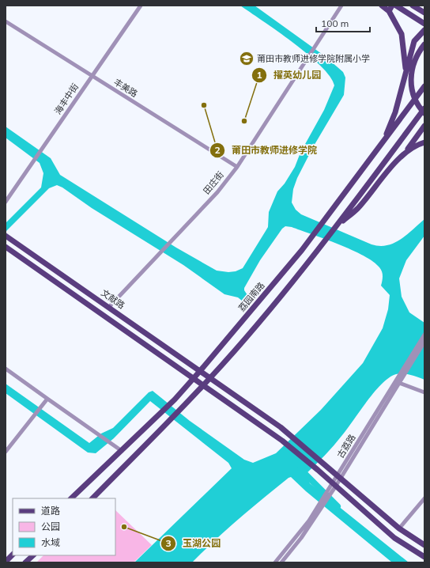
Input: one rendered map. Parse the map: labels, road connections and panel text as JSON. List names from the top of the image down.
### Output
{
  "streets": {
    "main road": ["荔园南路", "文献路"],
    "street": [
      "丰美路",
      "海丰中街",
      "田庄街",
      "古荔路"
    ]
  },
  "crossings": [
    ["丰美路", "海丰中街"],
    ["丰美路", "田庄街"],
    ["田庄街", "文献路"],
    ["荔园南路", "文献路"],
    ["文献路", "古荔路"]
  ],
  "places": {
    "school or university": ["莆田市教师进修学院附属小学"],
    "other": ["莆田市教师进修学院", "擢英幼儿园", "玉湖公园"]
  },
  "legend": ["道路", "公园", "水域"],
  "scale_bar": "100 m"
}
